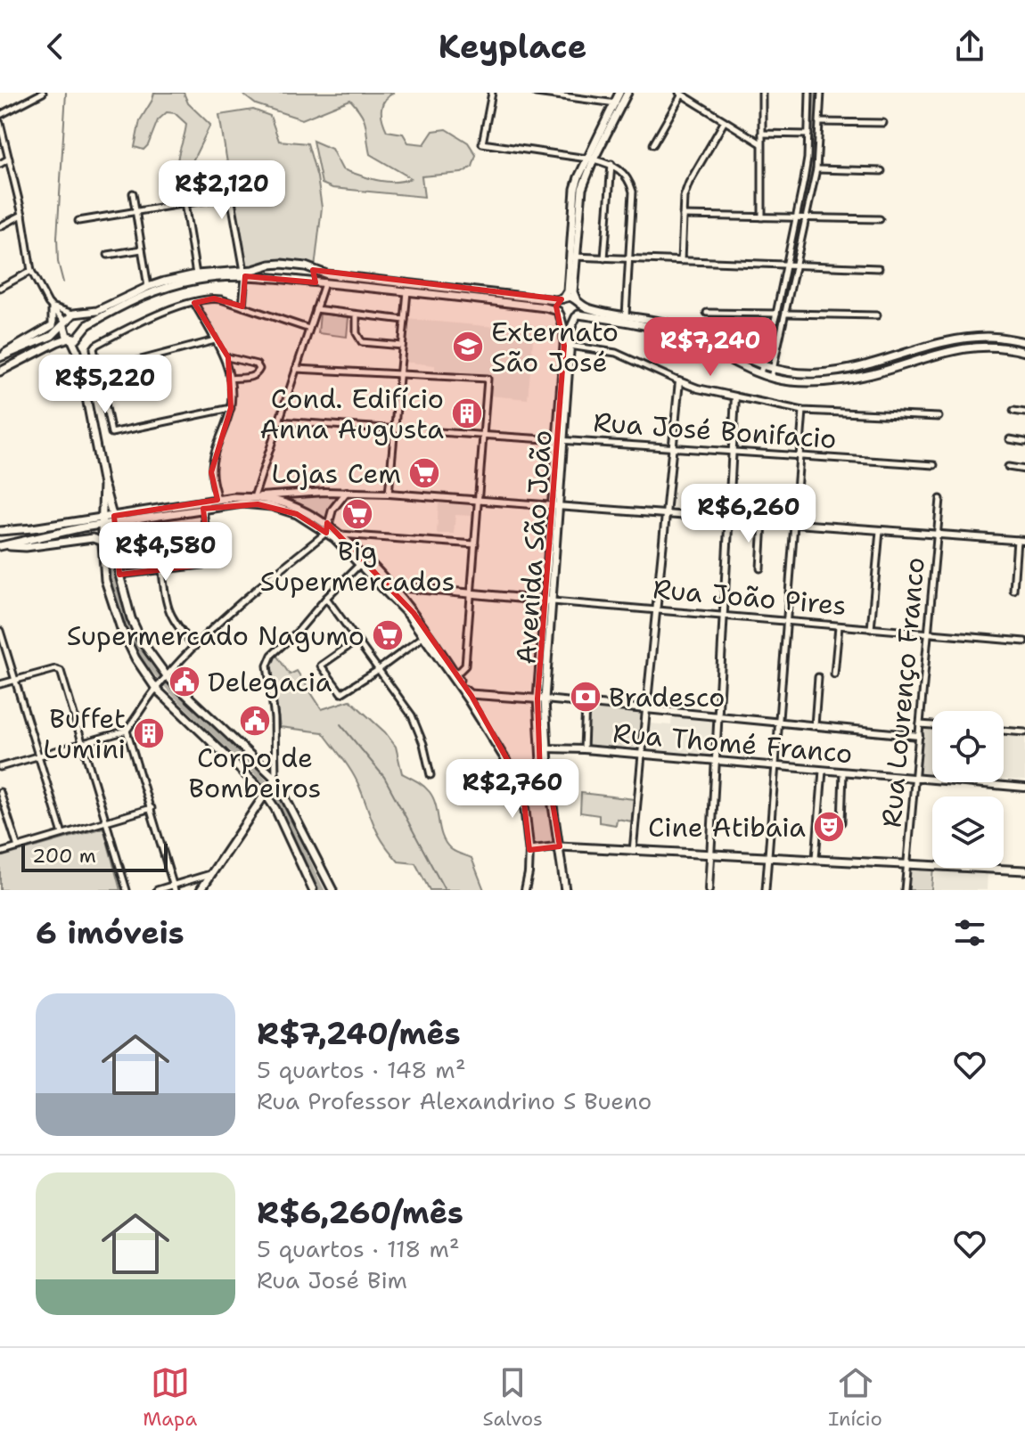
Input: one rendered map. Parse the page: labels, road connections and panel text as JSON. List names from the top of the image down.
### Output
{
  "streets": {
    "main road": ["Avenida São João", "Rua João Pires"],
    "street": ["Rua José Bonifacio", "Rua Lourenço Franco", "Rua Thomé Franco"]
  },
  "crossings": [
    ["Rua José Bonifacio", "Avenida São João"],
    ["Avenida São João", "Rua João Pires"],
    ["Avenida São João", "Rua Thomé Franco"],
    ["Rua João Pires", "Rua Lourenço Franco"],
    ["Rua Lourenço Franco", "Rua Thomé Franco"]
  ],
  "places": {
    "school or university": ["Externato São José"],
    "building": ["Cond. Edifício Anna Augusta", "Buffet Lumini"],
    "supermarket": ["Lojas Cem", "Big Supermercados", "Supermercado Nagumo"],
    "public building": ["Delegacia", "Corpo de Bombeiros"],
    "bank": ["Bradesco"],
    "theatre": ["Cine Atibaia"]
  },
  "scale_bar": "200 m",
  "page": {
    "header": "Keyplace",
    "price": [
      "R$2,120",
      "R$7,240",
      "R$5,220",
      "R$6,260",
      "R$4,580",
      "R$2,760"
    ],
    "scale": "200 m",
    "heading": "6 imóveis",
    "list": [
      {
        "name": "R$7,240/mês",
        "note": "5 quartos · 148 m² · Rua Professor Alexandrino S Bueno"
      },
      {
        "name": "R$6,260/mês",
        "note": "5 quartos · 118 m² · Rua José Bim"
      }
    ],
    "tabs": ["Mapa", "Salvos", "Início"]
  }
}
